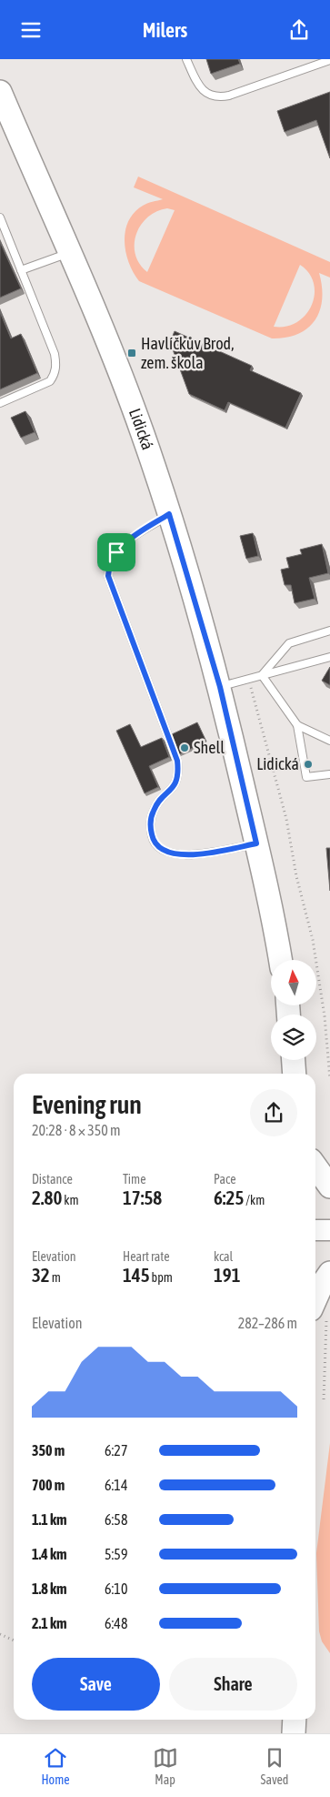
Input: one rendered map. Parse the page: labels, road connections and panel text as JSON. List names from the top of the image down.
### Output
{
  "streets": {
    "main road": ["Lidická"]
  },
  "places": {
    "transit": ["Havlíčkův Brod, zem. škola"],
    "other": ["Shell", "Lidická"]
  },
  "north": "top",
  "page": {
    "header": "Milers",
    "heading": ["Evening run", "20:28 · 8 × 350 m"],
    "stats": [
      ["Distance", "2.80 km"],
      ["Time", "17:58"],
      ["Pace", "6:25 /km"],
      ["Elevation", "32 m"],
      ["Heart rate", "145 bpm"],
      ["kcal", "191"]
    ],
    "chart": ["Elevation", "282–286 m"],
    "list": [
      {
        "name": "350 m",
        "note": "6:27"
      },
      {
        "name": "700 m",
        "note": "6:14"
      },
      {
        "name": "1.1 km",
        "note": "6:58"
      },
      {
        "name": "1.4 km",
        "note": "5:59"
      },
      {
        "name": "1.8 km",
        "note": "6:10"
      },
      {
        "name": "2.1 km",
        "note": "6:48"
      }
    ],
    "buttons": ["Save", "Share"],
    "tabs": ["Home", "Map", "Saved"]
  }
}
